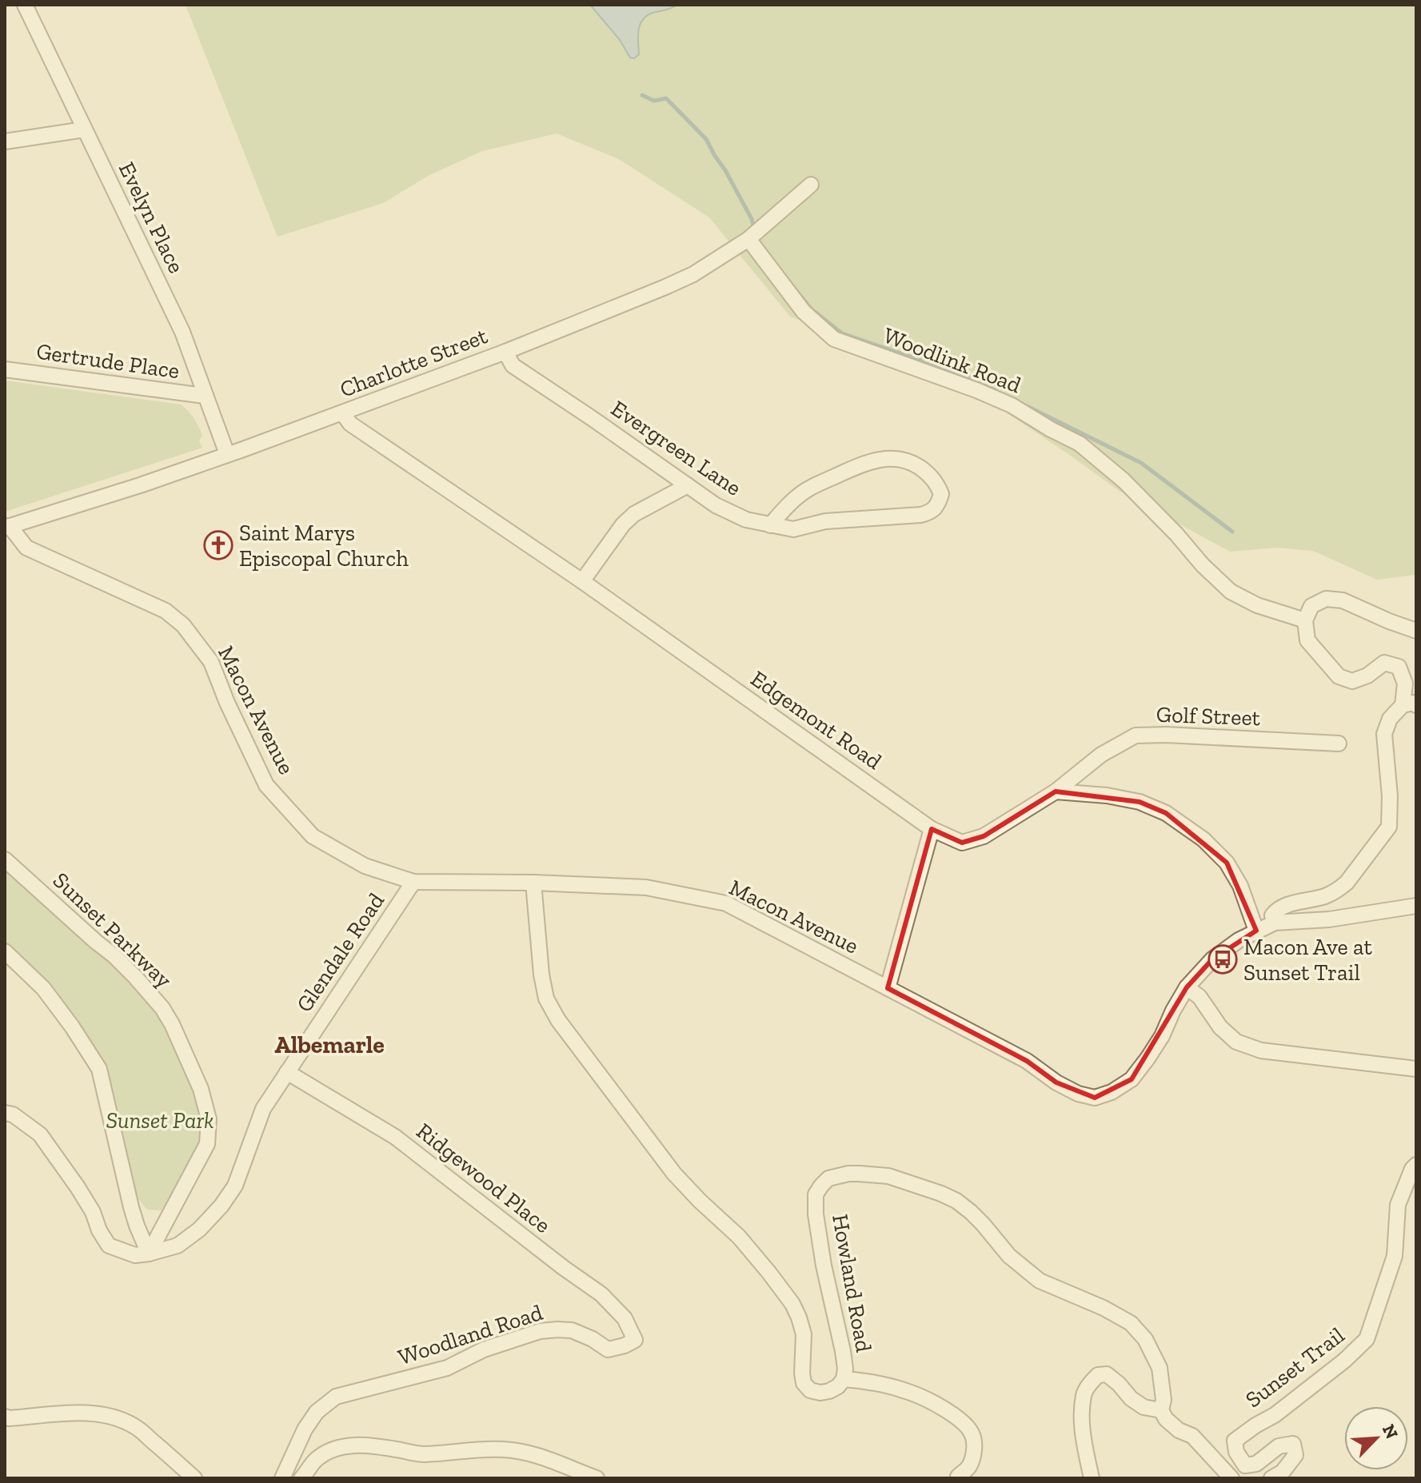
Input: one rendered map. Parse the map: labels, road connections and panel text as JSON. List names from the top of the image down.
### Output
{
  "streets": {
    "street": [
      "Evelyn Place",
      "Woodlink Road",
      "Gertrude Place",
      "Charlotte Street",
      "Evergreen Lane",
      "Macon Avenue",
      "Golf Street",
      "Edgemont Road",
      "Sunset Parkway",
      "Glendale Road",
      "Ridgewood Place",
      "Howland Road",
      "Woodland Road",
      "Sunset Trail"
    ]
  },
  "crossings": [
    ["Evelyn Place", "Gertrude Place"],
    ["Evelyn Place", "Charlotte Street"],
    ["Woodlink Road", "Charlotte Street"],
    ["Charlotte Street", "Evergreen Lane"],
    ["Charlotte Street", "Macon Avenue"],
    ["Charlotte Street", "Edgemont Road"],
    ["Macon Avenue", "Glendale Road"],
    ["Macon Avenue", "Howland Road"],
    ["Golf Street", "Edgemont Road"],
    ["Sunset Parkway", "Glendale Road"],
    ["Glendale Road", "Ridgewood Place"],
    ["Ridgewood Place", "Woodland Road"]
  ],
  "districts": ["Albemarle"],
  "parks": ["Sunset Park"],
  "places": {
    "church": ["Saint Marys Episcopal Church"],
    "bus stop": ["Macon Ave at Sunset Trail"]
  },
  "north": "top right"
}
